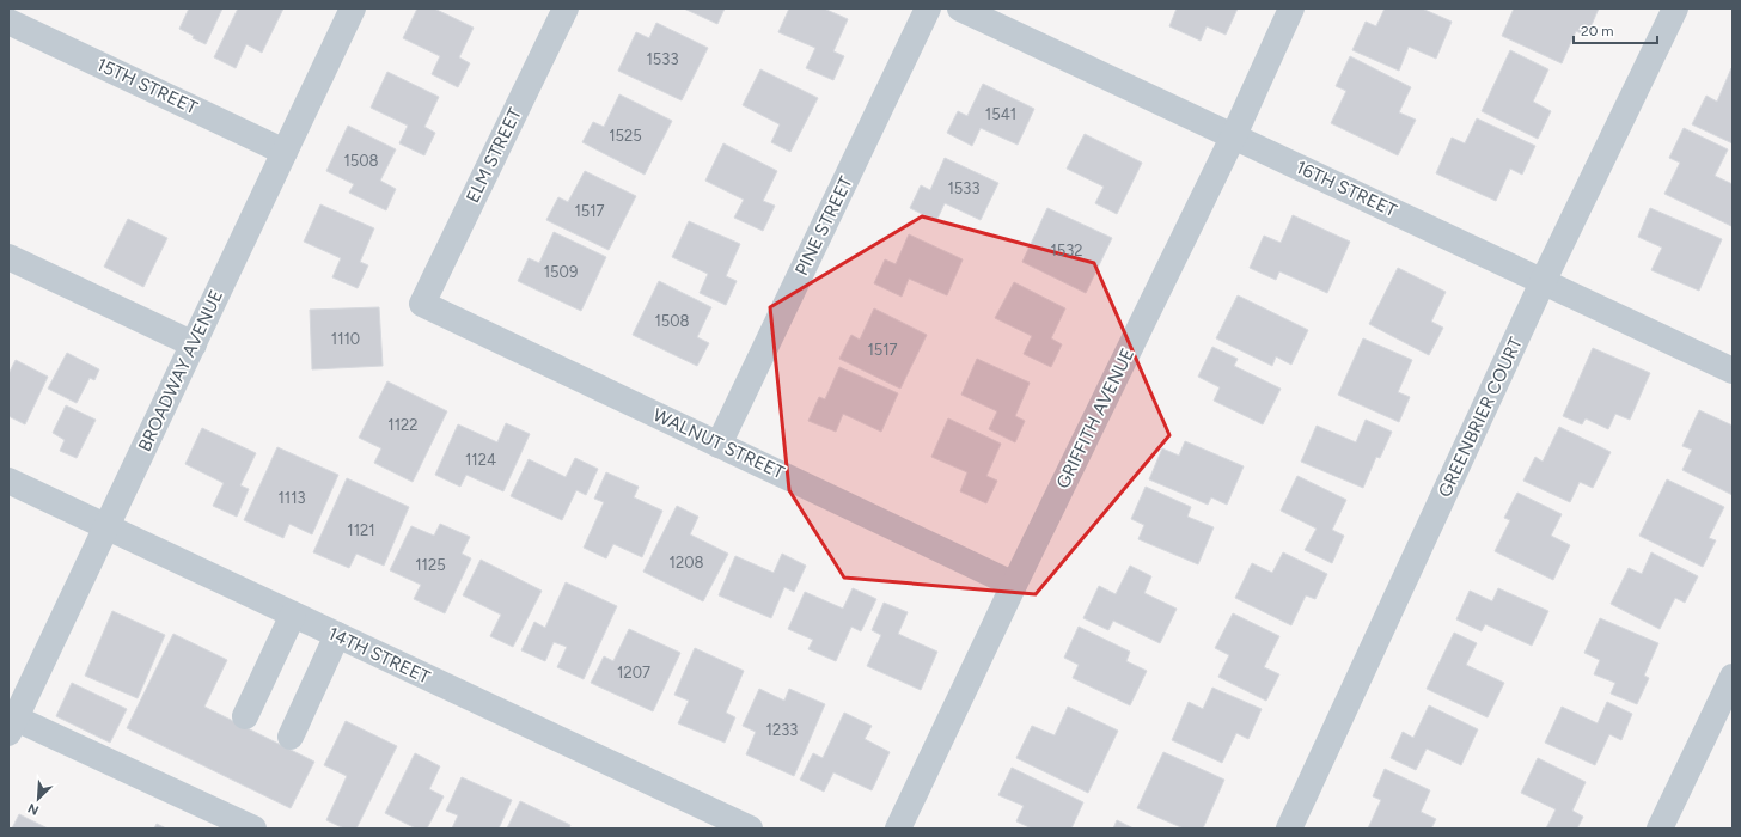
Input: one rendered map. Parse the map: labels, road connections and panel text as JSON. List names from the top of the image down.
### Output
{
  "streets": {
    "street": [
      "15TH STREET",
      "ELM STREET",
      "16TH STREET",
      "PINE STREET",
      "BROADWAY AVENUE",
      "GREENBRIER COURT",
      "GRIFFITH AVENUE",
      "WALNUT STREET",
      "14TH STREET"
    ]
  },
  "crossings": [
    ["15TH STREET", "BROADWAY AVENUE"],
    ["ELM STREET", "WALNUT STREET"],
    ["16TH STREET", "GREENBRIER COURT"],
    ["16TH STREET", "GRIFFITH AVENUE"],
    ["PINE STREET", "WALNUT STREET"],
    ["BROADWAY AVENUE", "14TH STREET"],
    ["GRIFFITH AVENUE", "WALNUT STREET"]
  ],
  "house_numbers": [
    "1533",
    "1541",
    "1525",
    "1508",
    "1533",
    "1517",
    "1532",
    "1509",
    "1508",
    "1110",
    "1517",
    "1122",
    "1124",
    "1113",
    "1121",
    "1208",
    "1125",
    "1207",
    "1233"
  ],
  "scale_bar": "20 m",
  "north": "bottom left"
}
